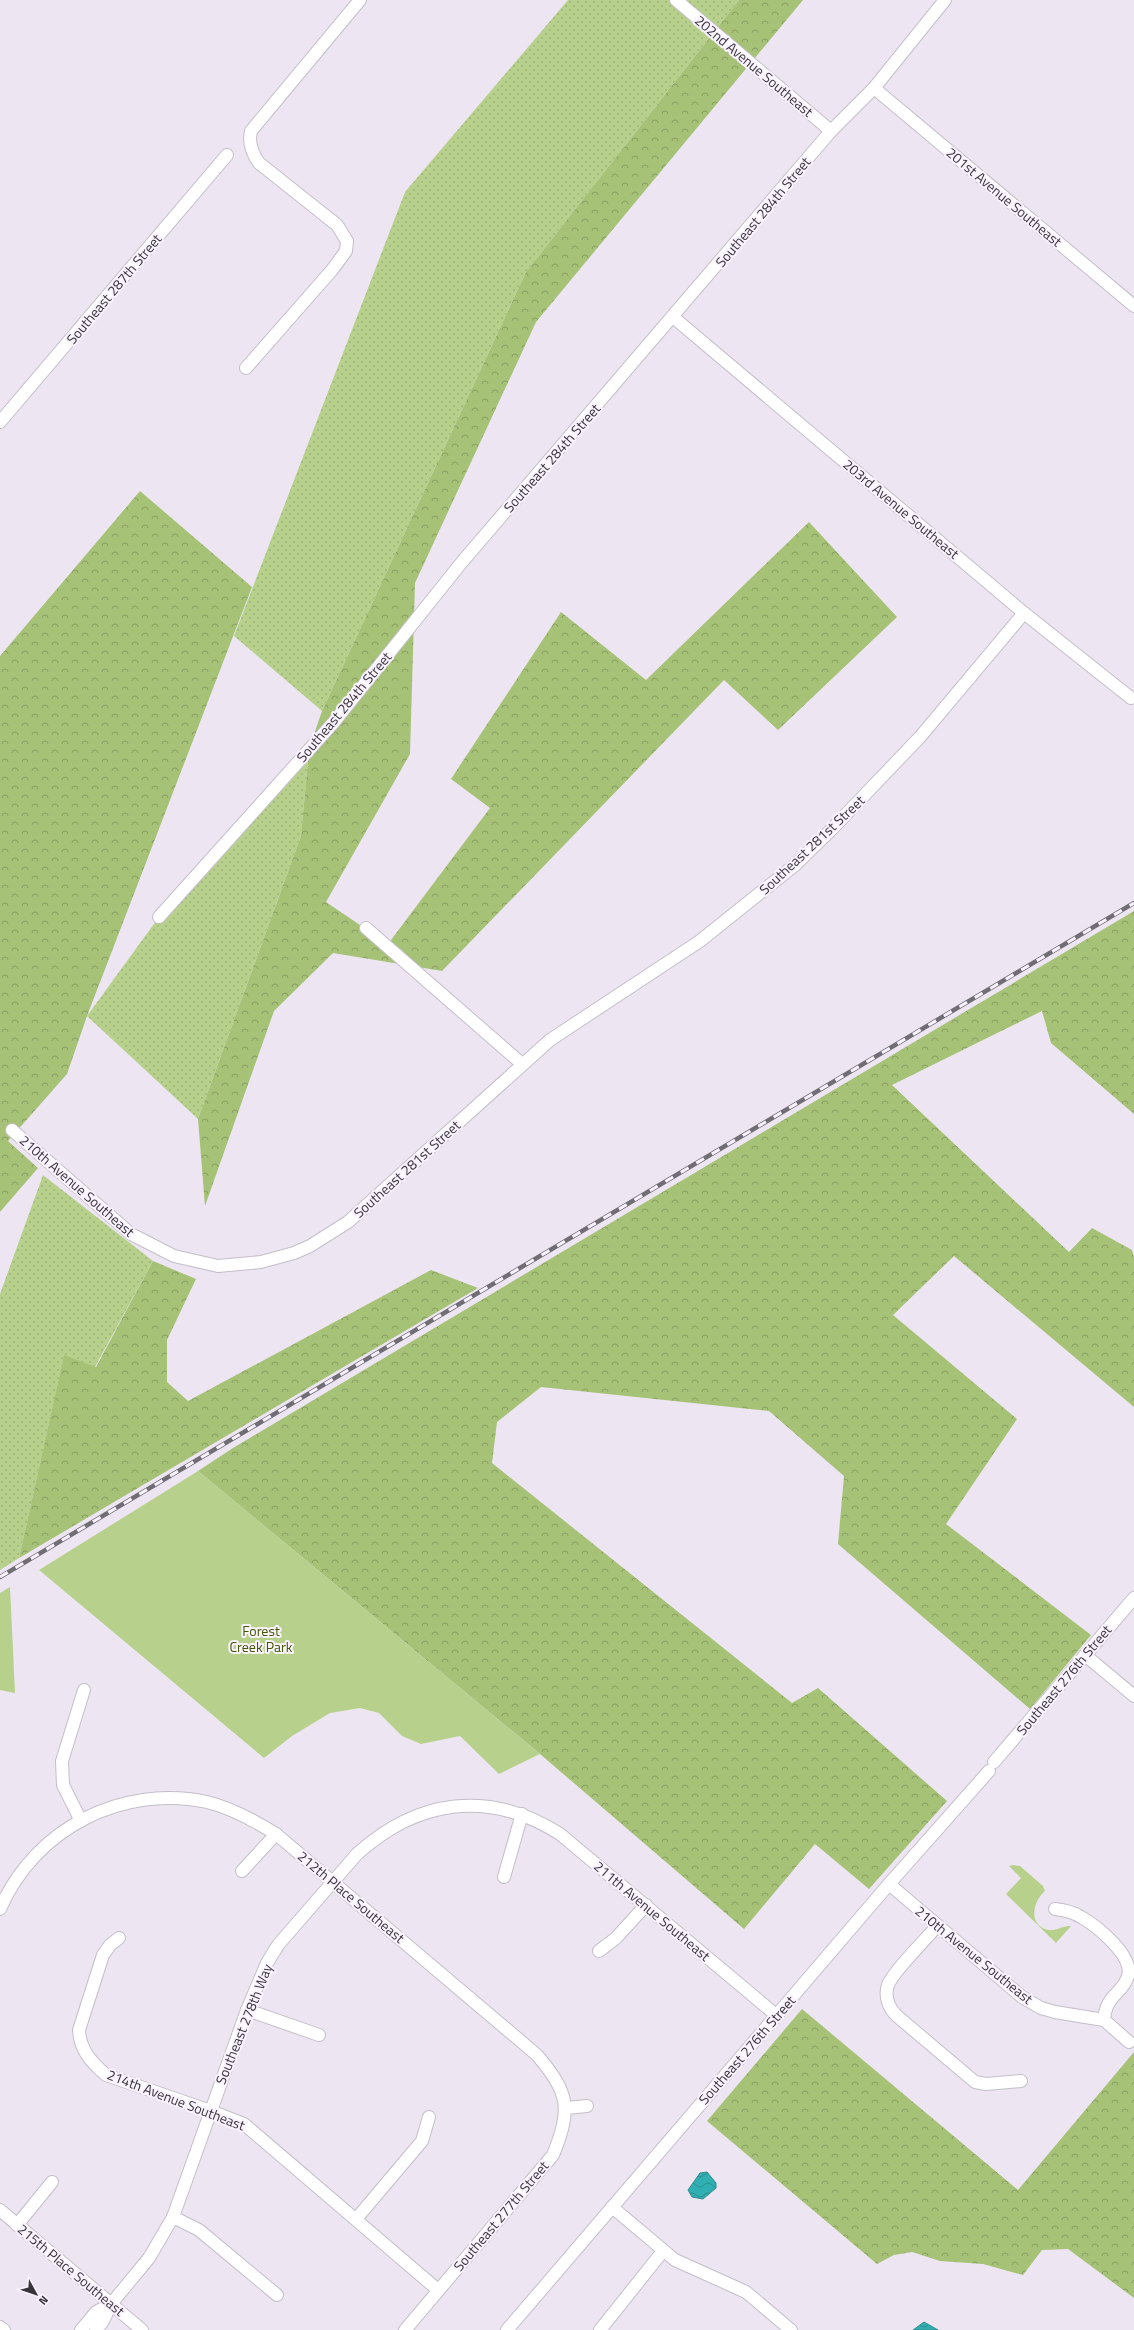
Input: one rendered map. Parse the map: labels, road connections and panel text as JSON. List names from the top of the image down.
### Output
{
  "streets": {
    "street": [
      "202nd Avenue Southeast",
      "201st Avenue Southeast",
      "Southeast 284th Street",
      "Southeast 287th Street",
      "203rd Avenue Southeast",
      "Southeast 281st Street",
      "210th Avenue Southeast",
      "Southeast 276th Street",
      "212th Place Southeast",
      "211th Avenue Southeast",
      "Southeast 278th Way",
      "214th Avenue Southeast",
      "Southeast 277th Street",
      "215th Place Southeast"
    ]
  },
  "crossings": [
    ["202nd Avenue Southeast", "Southeast 284th Street"],
    ["201st Avenue Southeast", "Southeast 284th Street"],
    ["Southeast 284th Street", "203rd Avenue Southeast"],
    ["203rd Avenue Southeast", "Southeast 281st Street"],
    ["Southeast 281st Street", "210th Avenue Southeast"],
    ["210th Avenue Southeast", "Southeast 276th Street"],
    ["Southeast 276th Street", "211th Avenue Southeast"],
    ["212th Place Southeast", "Southeast 278th Way"],
    ["212th Place Southeast", "Southeast 277th Street"],
    ["211th Avenue Southeast", "Southeast 278th Way"],
    ["Southeast 278th Way", "214th Avenue Southeast"],
    ["Southeast 278th Way", "215th Place Southeast"],
    ["214th Avenue Southeast", "Southeast 277th Street"]
  ],
  "parks": ["Forest Creek Park"],
  "north": "bottom right"
}
